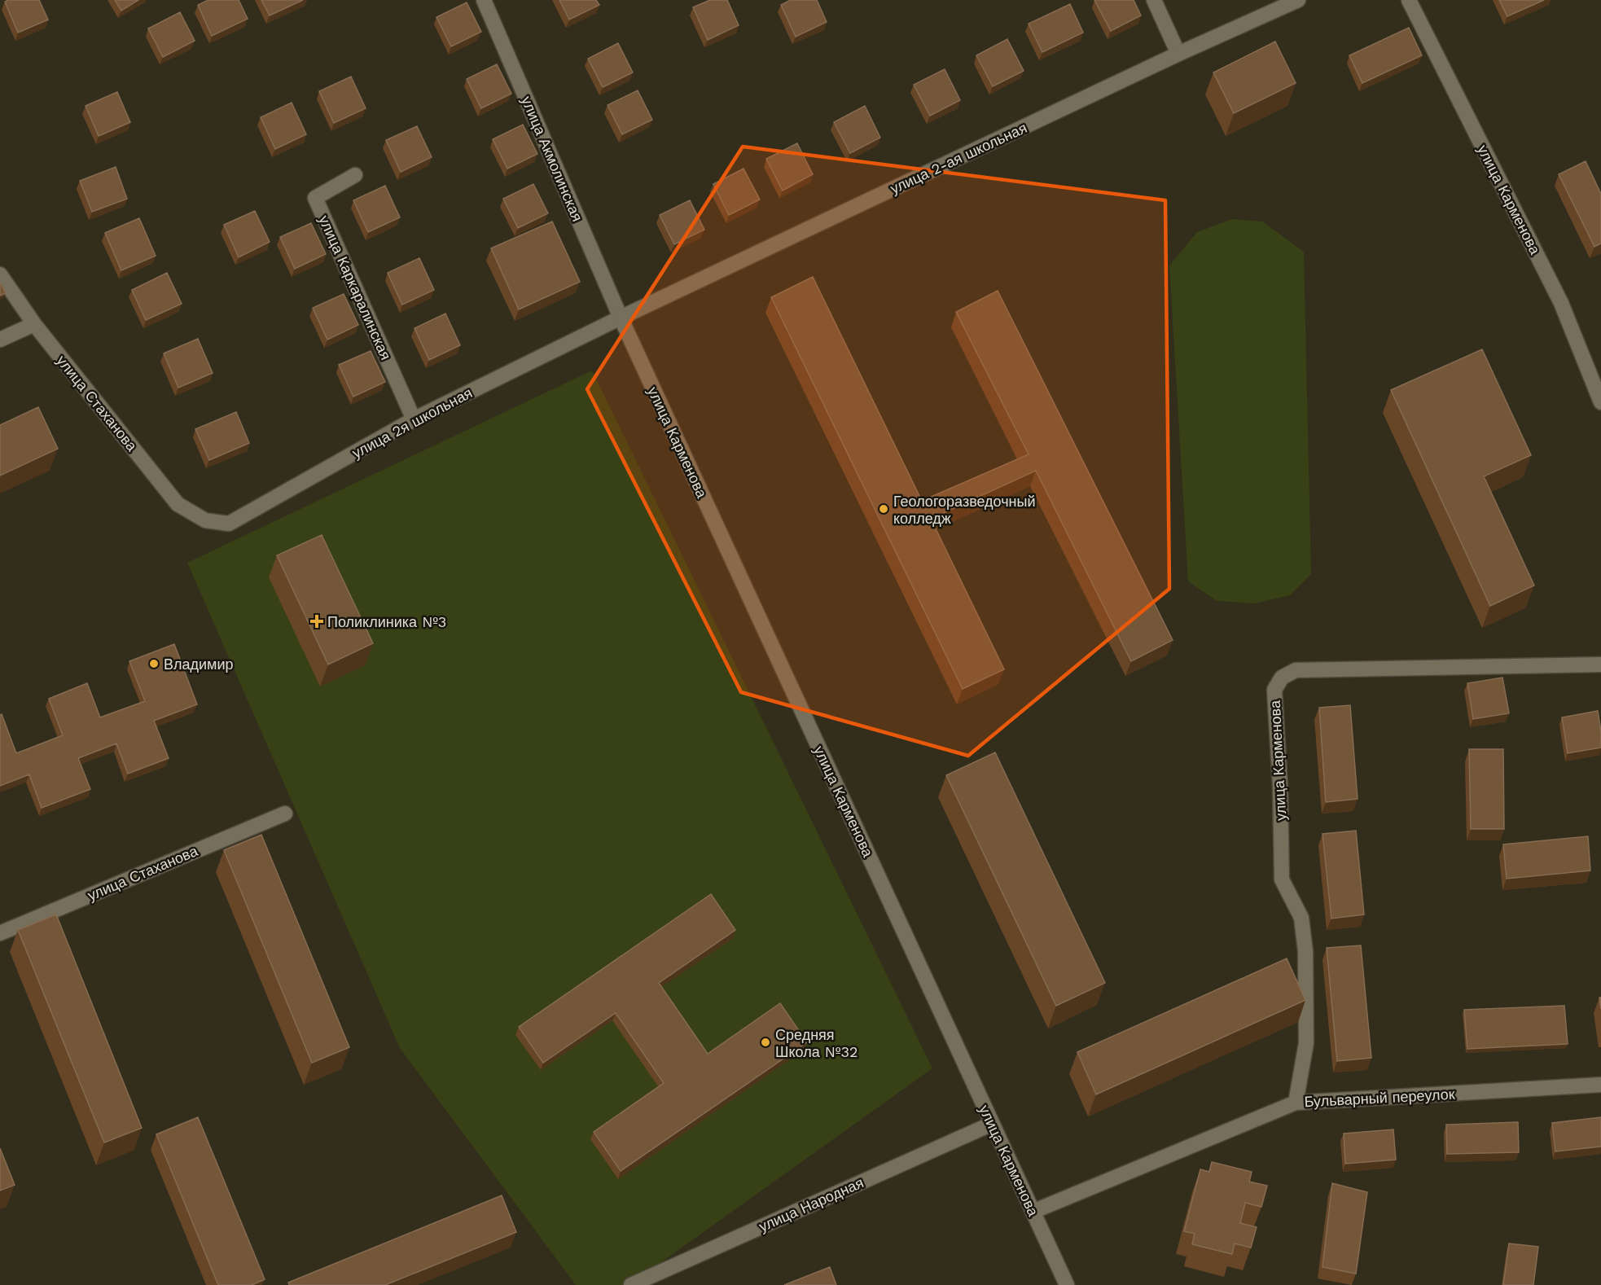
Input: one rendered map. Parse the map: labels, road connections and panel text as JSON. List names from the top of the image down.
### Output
{
  "streets": {
    "street": [
      "улица 2-ая школьная",
      "улица Акмолинская",
      "улица Карменова",
      "улица Каркаралинская",
      "улица Стаханова",
      "улица 2я школьная",
      "Бульварный переулок",
      "улица Народная"
    ]
  },
  "crossings": [
    ["улица 2-ая школьная", "улица Акмолинская"],
    ["улица 2-ая школьная", "улица Карменова"],
    ["улица 2-ая школьная", "улица 2я школьная"],
    ["улица Акмолинская", "улица Карменова"],
    ["улица Акмолинская", "улица 2я школьная"],
    ["улица Карменова", "улица 2я школьная"],
    ["улица Карменова", "Бульварный переулок"],
    ["улица Карменова", "улица Народная"],
    ["улица Каркаралинская", "улица 2я школьная"],
    ["улица Стаханова", "улица 2я школьная"]
  ],
  "places": {
    "other": ["Геологоразведочный колледж", "Владимир", "Средняя Школа №32"],
    "health": ["Поликлиника №3"]
  }
}
